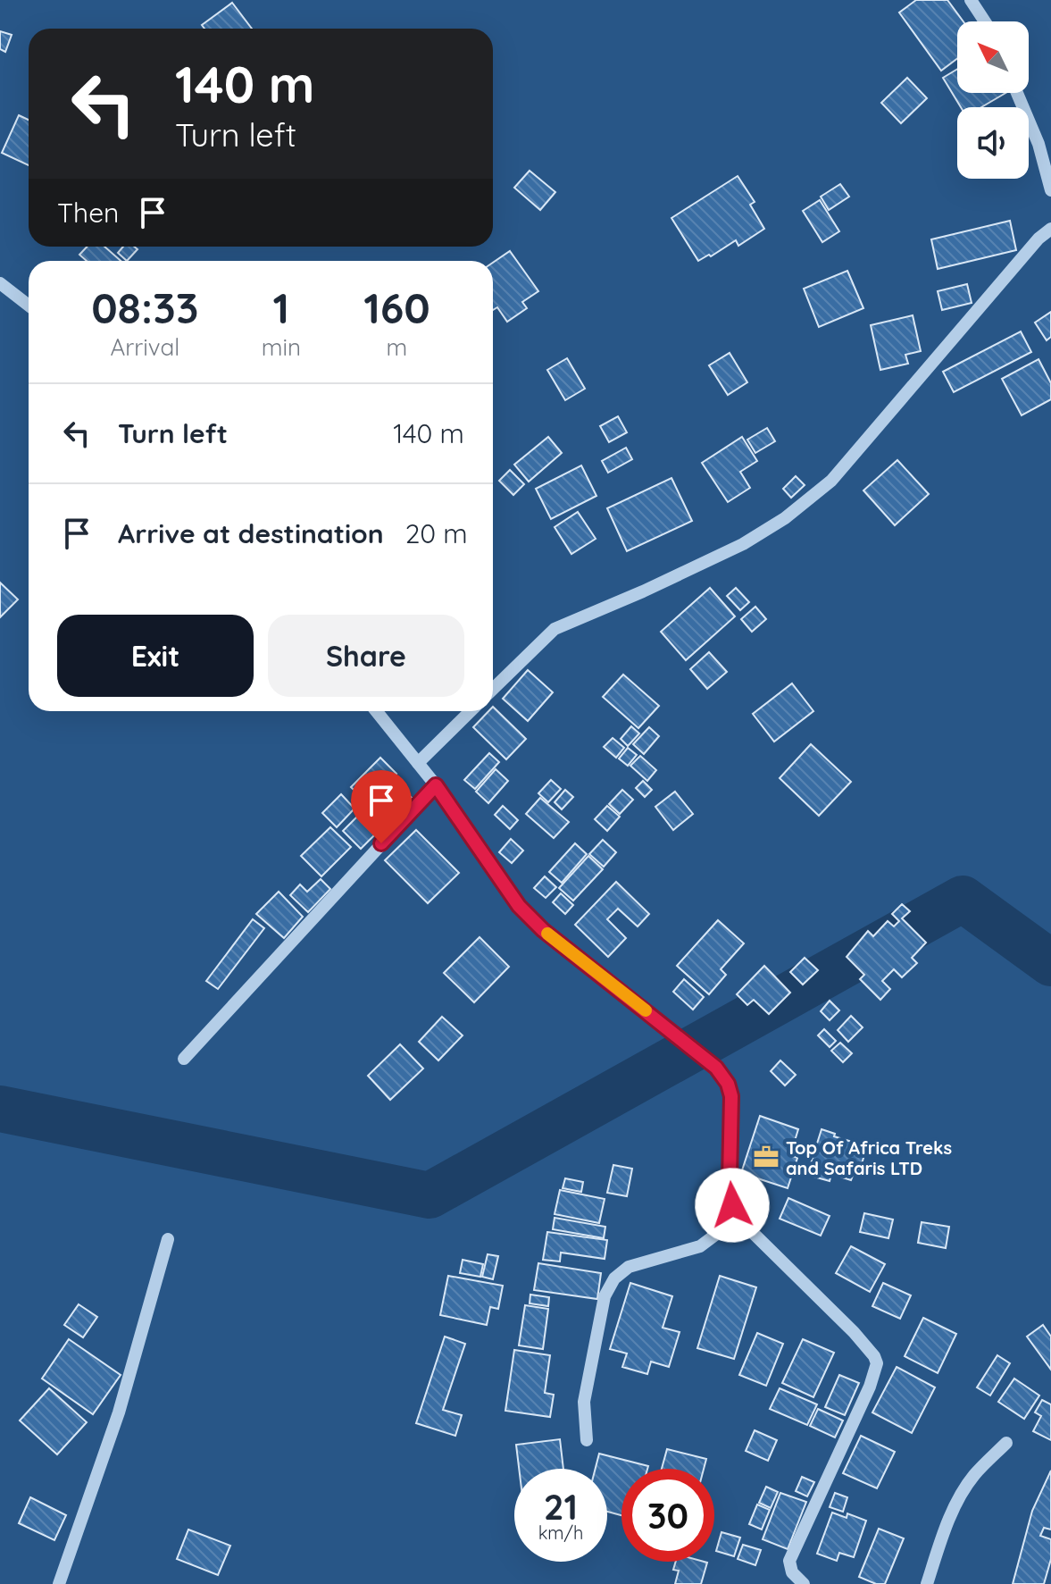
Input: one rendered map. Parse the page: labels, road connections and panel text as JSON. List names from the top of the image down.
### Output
{
  "places": {
    "office": ["Top Of Africa Treks and Safaris LTD"]
  },
  "north": "top left",
  "page": {
    "turn": ["140 m", "Turn left"],
    "then": "Then",
    "eta": [
      "08:33",
      "Arrival",
      "1",
      "min",
      "160",
      "m"
    ],
    "list": [
      {
        "name": "Turn left",
        "value": "140 m"
      },
      {
        "name": "Arrive at destination",
        "value": "20 m"
      }
    ],
    "buttons": ["Exit", "Share"],
    "speed": "21 km/h",
    "limit": "30"
  }
}
